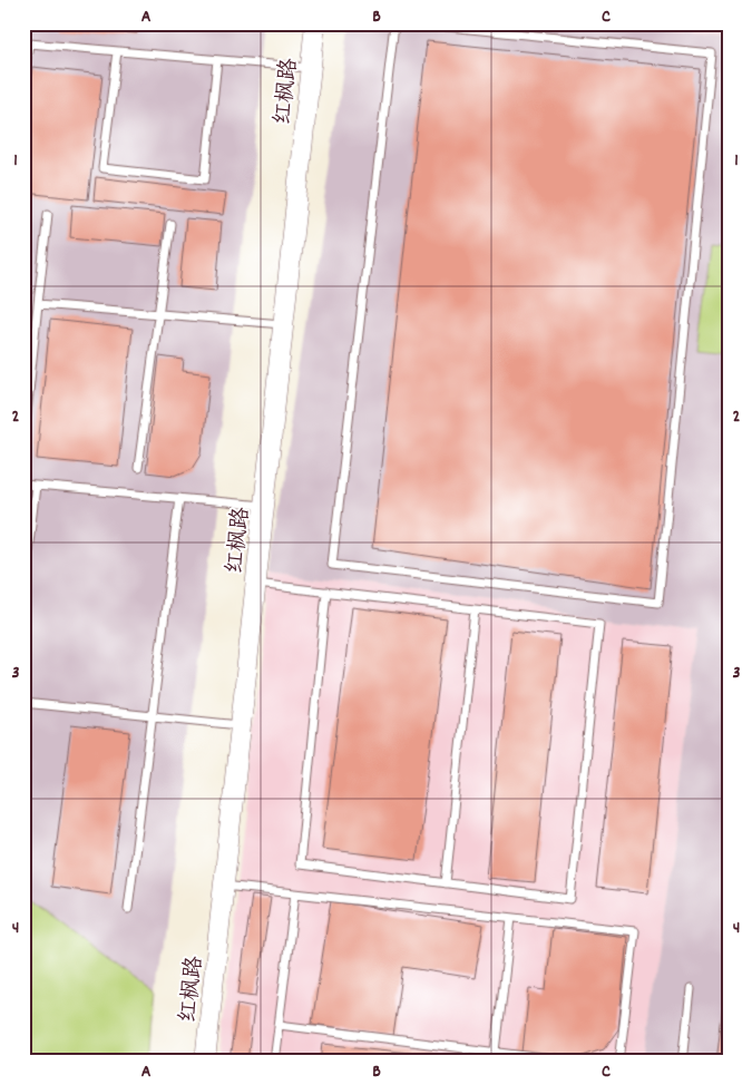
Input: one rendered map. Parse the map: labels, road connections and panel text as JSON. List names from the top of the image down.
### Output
{
  "streets": {
    "street": ["红枫路"]
  },
  "grid": {
    "columns": ["A", "B", "C"],
    "rows": [
      "1",
      "2",
      "3",
      "4"
    ]
  }
}
